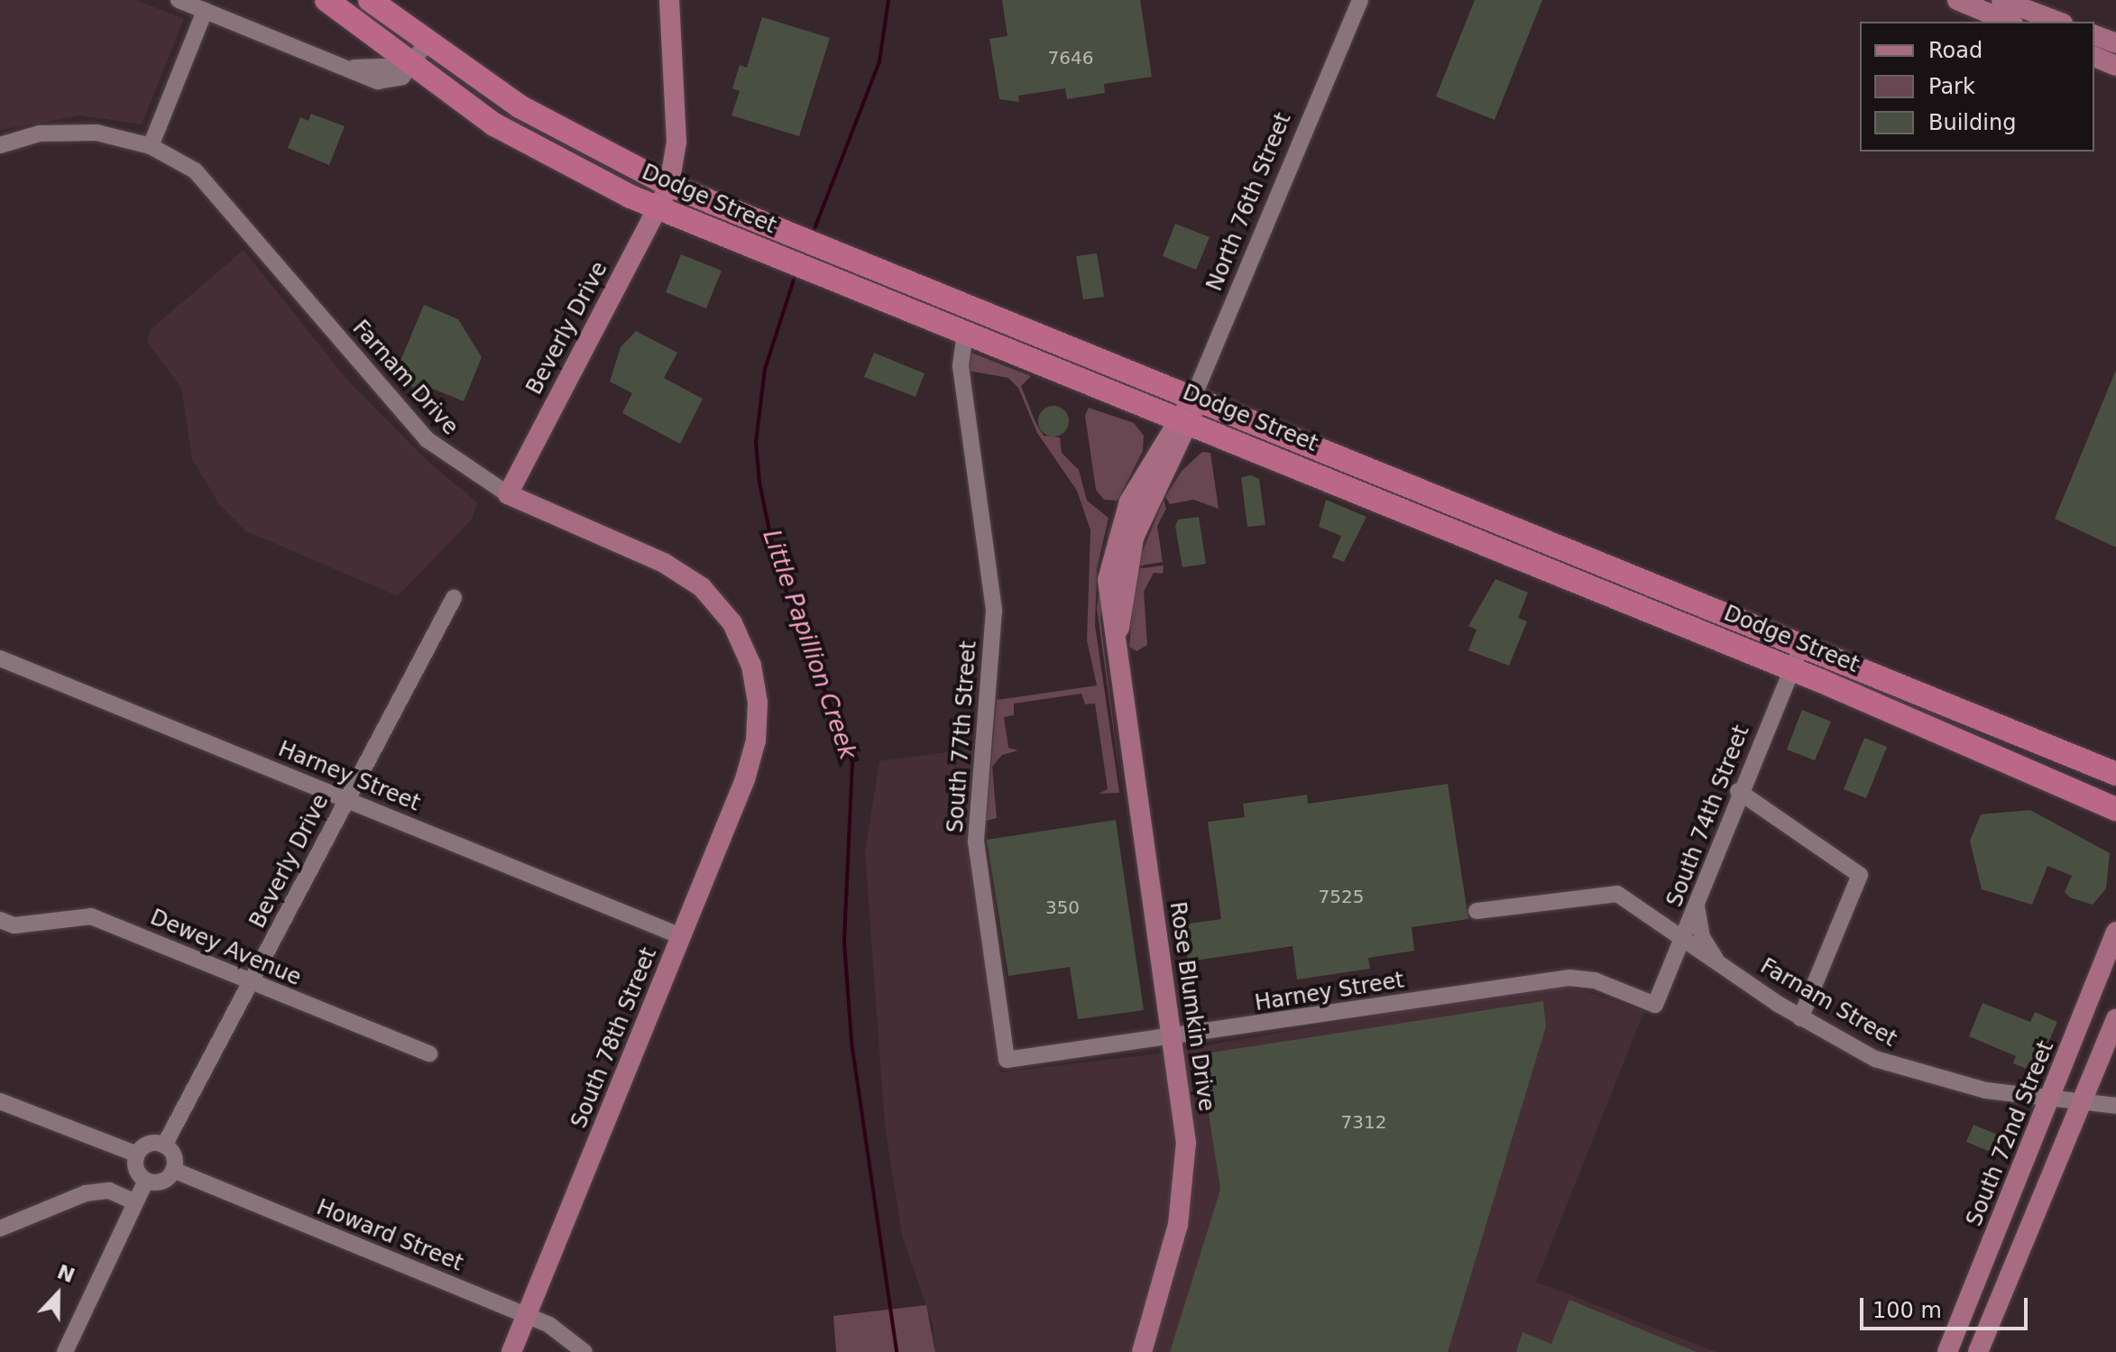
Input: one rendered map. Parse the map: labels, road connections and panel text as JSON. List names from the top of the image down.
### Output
{
  "streets": {
    "highway": ["Dodge Street"],
    "main road": [
      "North 76th Street",
      "Beverly Drive",
      "Farnam Drive",
      "Rose Blumkin Drive",
      "South 78th Street",
      "South 72nd Street"
    ],
    "street": [
      "South 77th Street",
      "Harney Street",
      "South 74th Street",
      "Dewey Avenue",
      "Farnam Street",
      "Howard Street"
    ]
  },
  "crossings": [
    ["Dodge Street", "North 76th Street"],
    ["Dodge Street", "Beverly Drive"],
    ["Dodge Street", "South 77th Street"],
    ["Dodge Street", "South 74th Street"],
    ["Dodge Street", "Rose Blumkin Drive"],
    ["North 76th Street", "Rose Blumkin Drive"],
    ["Beverly Drive", "Farnam Drive"],
    ["Beverly Drive", "Harney Street"],
    ["Beverly Drive", "Dewey Avenue"],
    ["Beverly Drive", "Howard Street"],
    ["Farnam Drive", "South 78th Street"],
    ["South 77th Street", "Harney Street"],
    ["Harney Street", "South 74th Street"],
    ["Harney Street", "Rose Blumkin Drive"],
    ["Harney Street", "South 78th Street"],
    ["South 74th Street", "Farnam Street"],
    ["Farnam Street", "South 72nd Street"],
    ["South 78th Street", "Howard Street"]
  ],
  "water": ["Little Papillion Creek"],
  "house_numbers": [
    "7646",
    "7525",
    "350",
    "7312"
  ],
  "legend": ["Road", "Park", "Building"],
  "scale_bar": "100 m",
  "north": "top"
}
